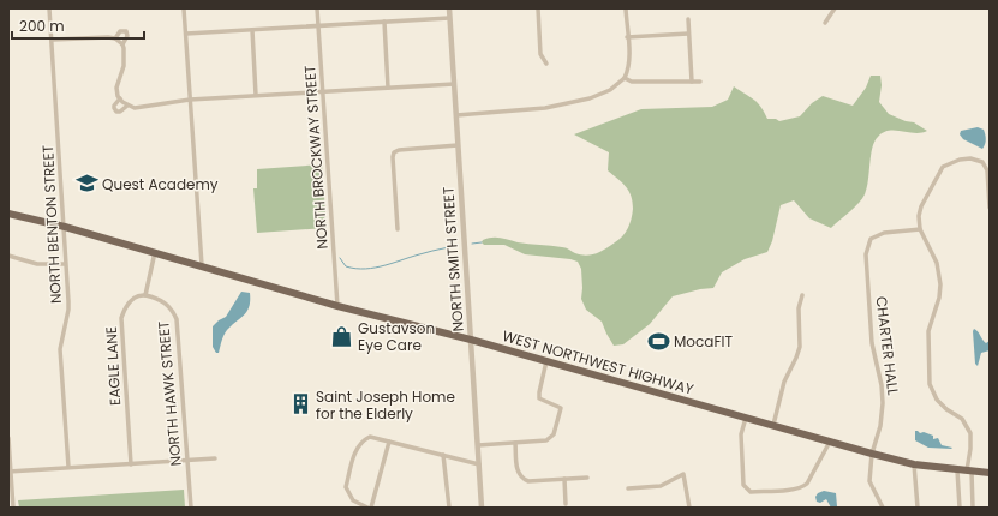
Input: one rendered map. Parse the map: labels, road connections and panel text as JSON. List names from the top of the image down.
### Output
{
  "streets": {
    "main road": ["WEST NORTHWEST HIGHWAY"],
    "street": [
      "NORTH BROCKWAY STREET",
      "NORTH BENTON STREET",
      "NORTH SMITH STREET",
      "CHARTER HALL",
      "EAGLE LANE",
      "NORTH HAWK STREET"
    ]
  },
  "crossings": [
    ["NORTH BROCKWAY STREET", "WEST NORTHWEST HIGHWAY"],
    ["NORTH BENTON STREET", "WEST NORTHWEST HIGHWAY"],
    ["NORTH SMITH STREET", "WEST NORTHWEST HIGHWAY"],
    ["CHARTER HALL", "WEST NORTHWEST HIGHWAY"],
    ["EAGLE LANE", "NORTH HAWK STREET"]
  ],
  "places": {
    "school or university": ["Quest Academy"],
    "shop": ["Gustavson Eye Care"],
    "sports": ["MocaFIT"],
    "building": ["Saint Joseph Home for the Elderly"]
  },
  "scale_bar": "200 m"
}
